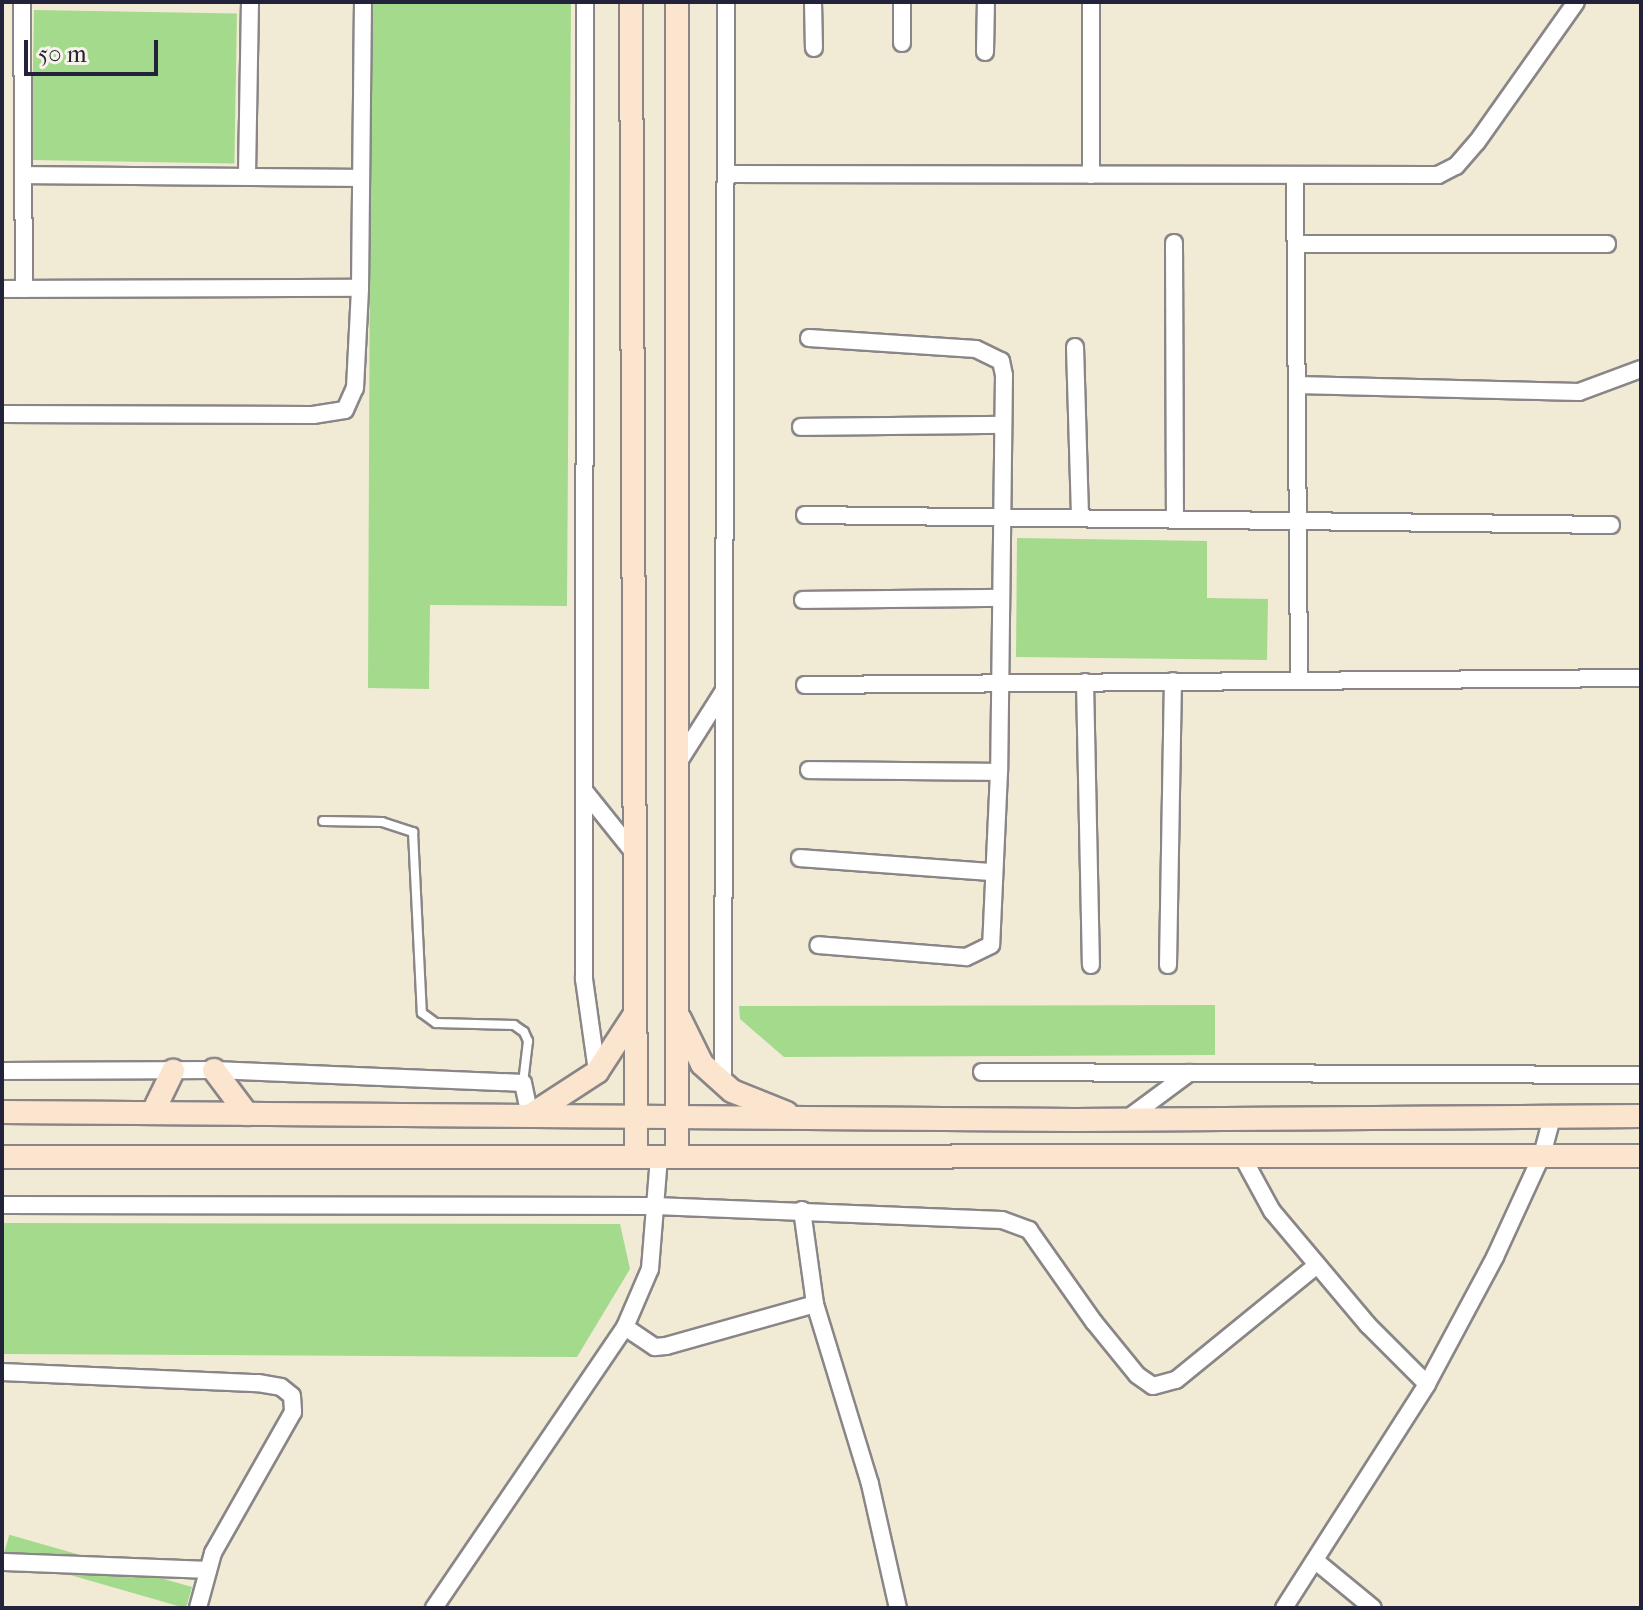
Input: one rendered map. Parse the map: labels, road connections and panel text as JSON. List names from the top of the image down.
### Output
{
  "scale_bar": "50 m"
}
